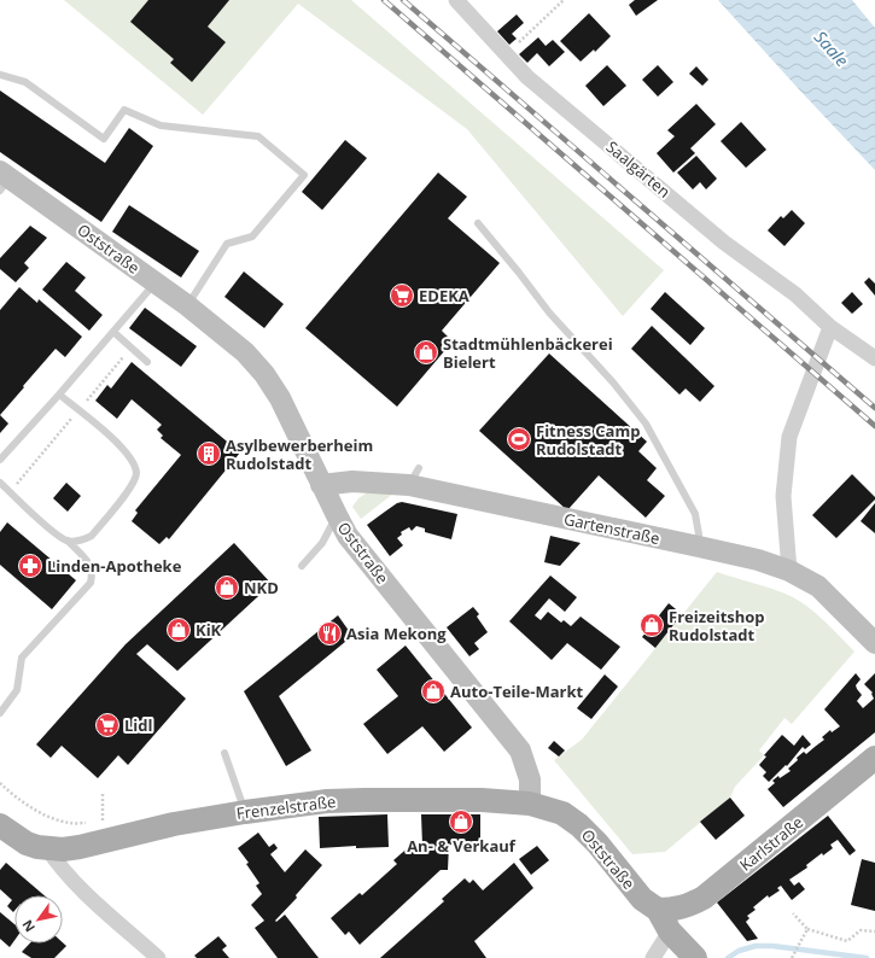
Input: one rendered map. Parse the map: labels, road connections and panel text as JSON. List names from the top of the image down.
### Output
{
  "streets": {
    "main road": [
      "Oststraße",
      "Gartenstraße",
      "Frenzelstraße",
      "Karlstraße"
    ],
    "street": ["Saalgärten"]
  },
  "crossings": [
    ["Oststraße", "Gartenstraße"],
    ["Oststraße", "Frenzelstraße"],
    ["Oststraße", "Karlstraße"]
  ],
  "water": ["Saale"],
  "places": {
    "supermarket": ["EDEKA", "Lidl"],
    "shop": [
      "Stadtmühlenbäckerei Bielert",
      "NKD",
      "Freizeitshop Rudolstadt",
      "KiK",
      "Auto-Teile-Markt",
      "An- & Verkauf"
    ],
    "sports": ["Fitness Camp Rudolstadt"],
    "building": ["Asylbewerberheim Rudolstadt"],
    "pharmacy": ["Linden-Apotheke"],
    "restaurant": ["Asia Mekong"]
  },
  "north": "bottom left"
}
